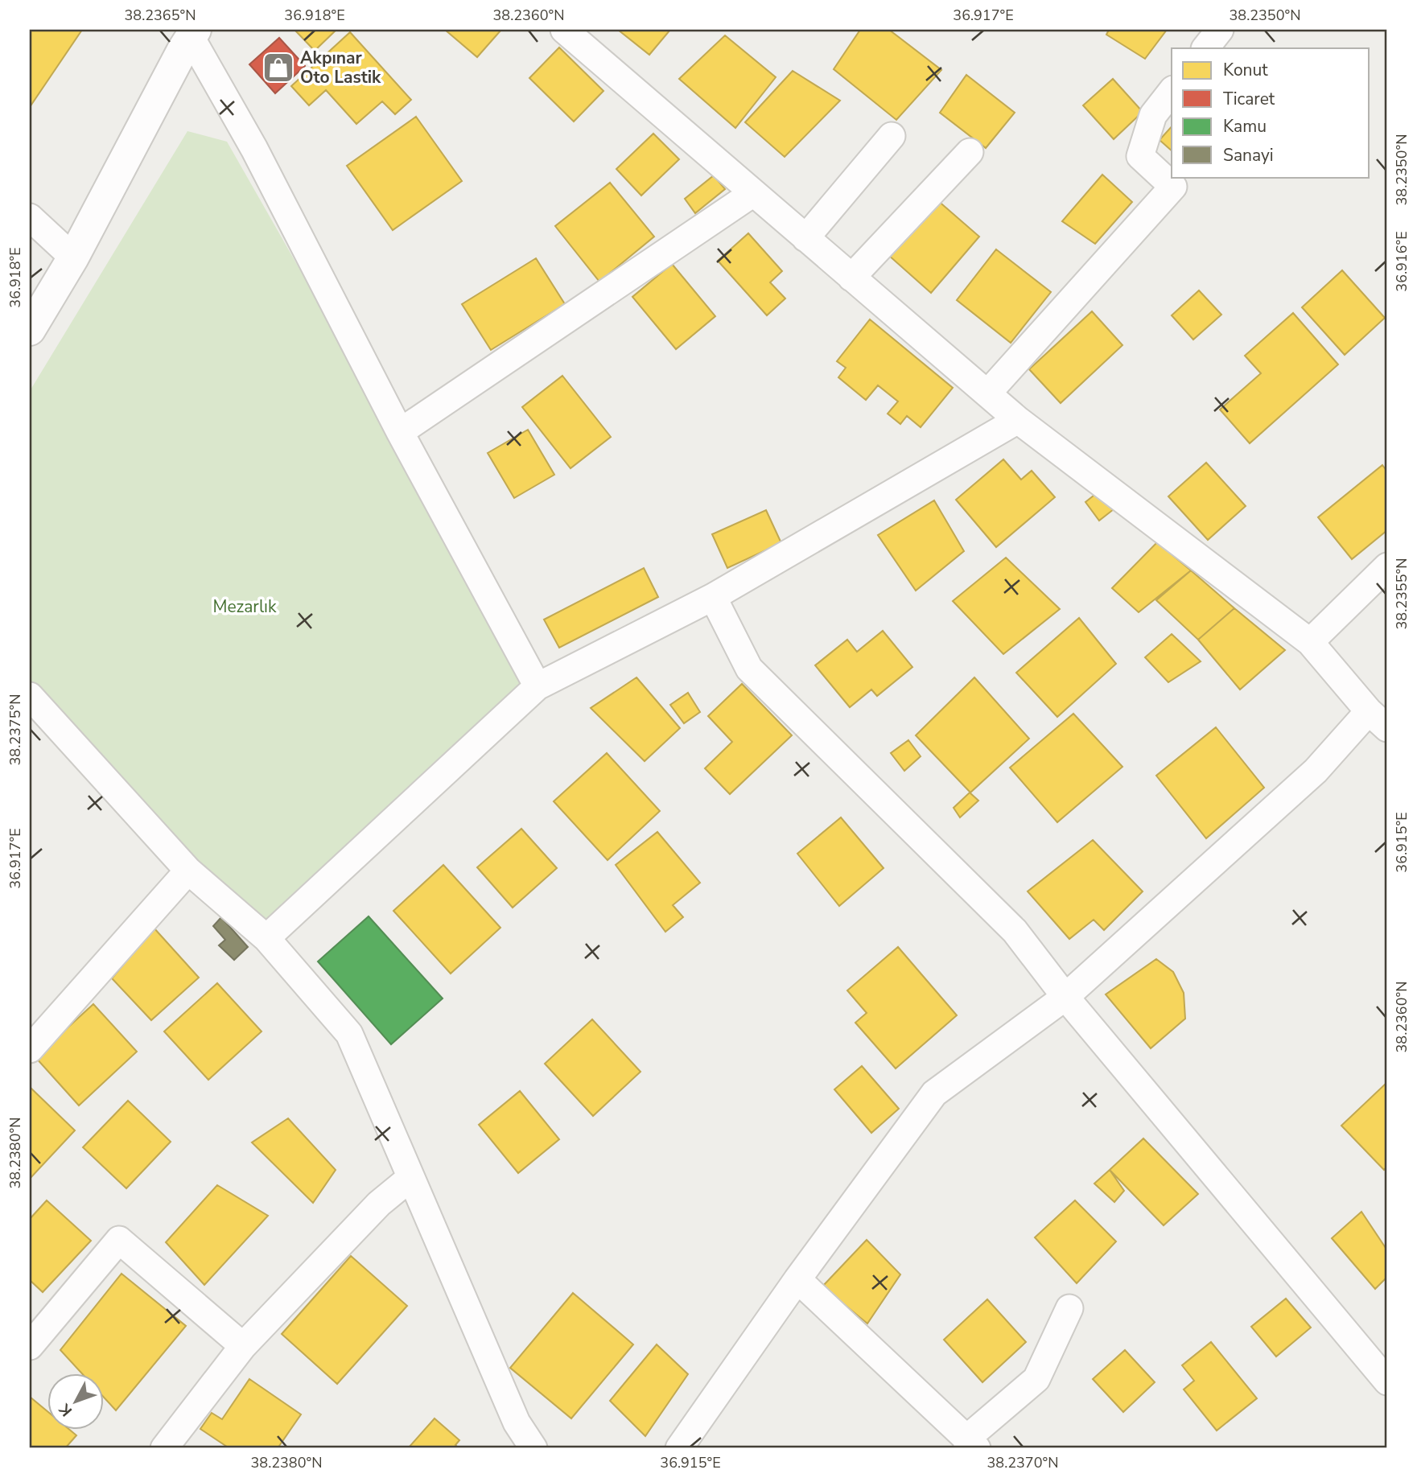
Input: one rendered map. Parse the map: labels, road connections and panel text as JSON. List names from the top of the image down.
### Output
{
  "parks": ["Mezarlık"],
  "places": {
    "shop": ["Akpınar Oto Lastik"]
  },
  "legend": [
    "Konut",
    "Ticaret",
    "Kamu",
    "Sanayi"
  ],
  "north": "bottom left",
  "coordinates": [
    "38.2365°N",
    "36.918°E",
    "38.2360°N",
    "36.917°E",
    "38.2350°N",
    "36.916°E",
    "38.2355°N",
    "38.2375°N",
    "36.915°E",
    "38.2380°N",
    "38.2370°N"
  ]
}
